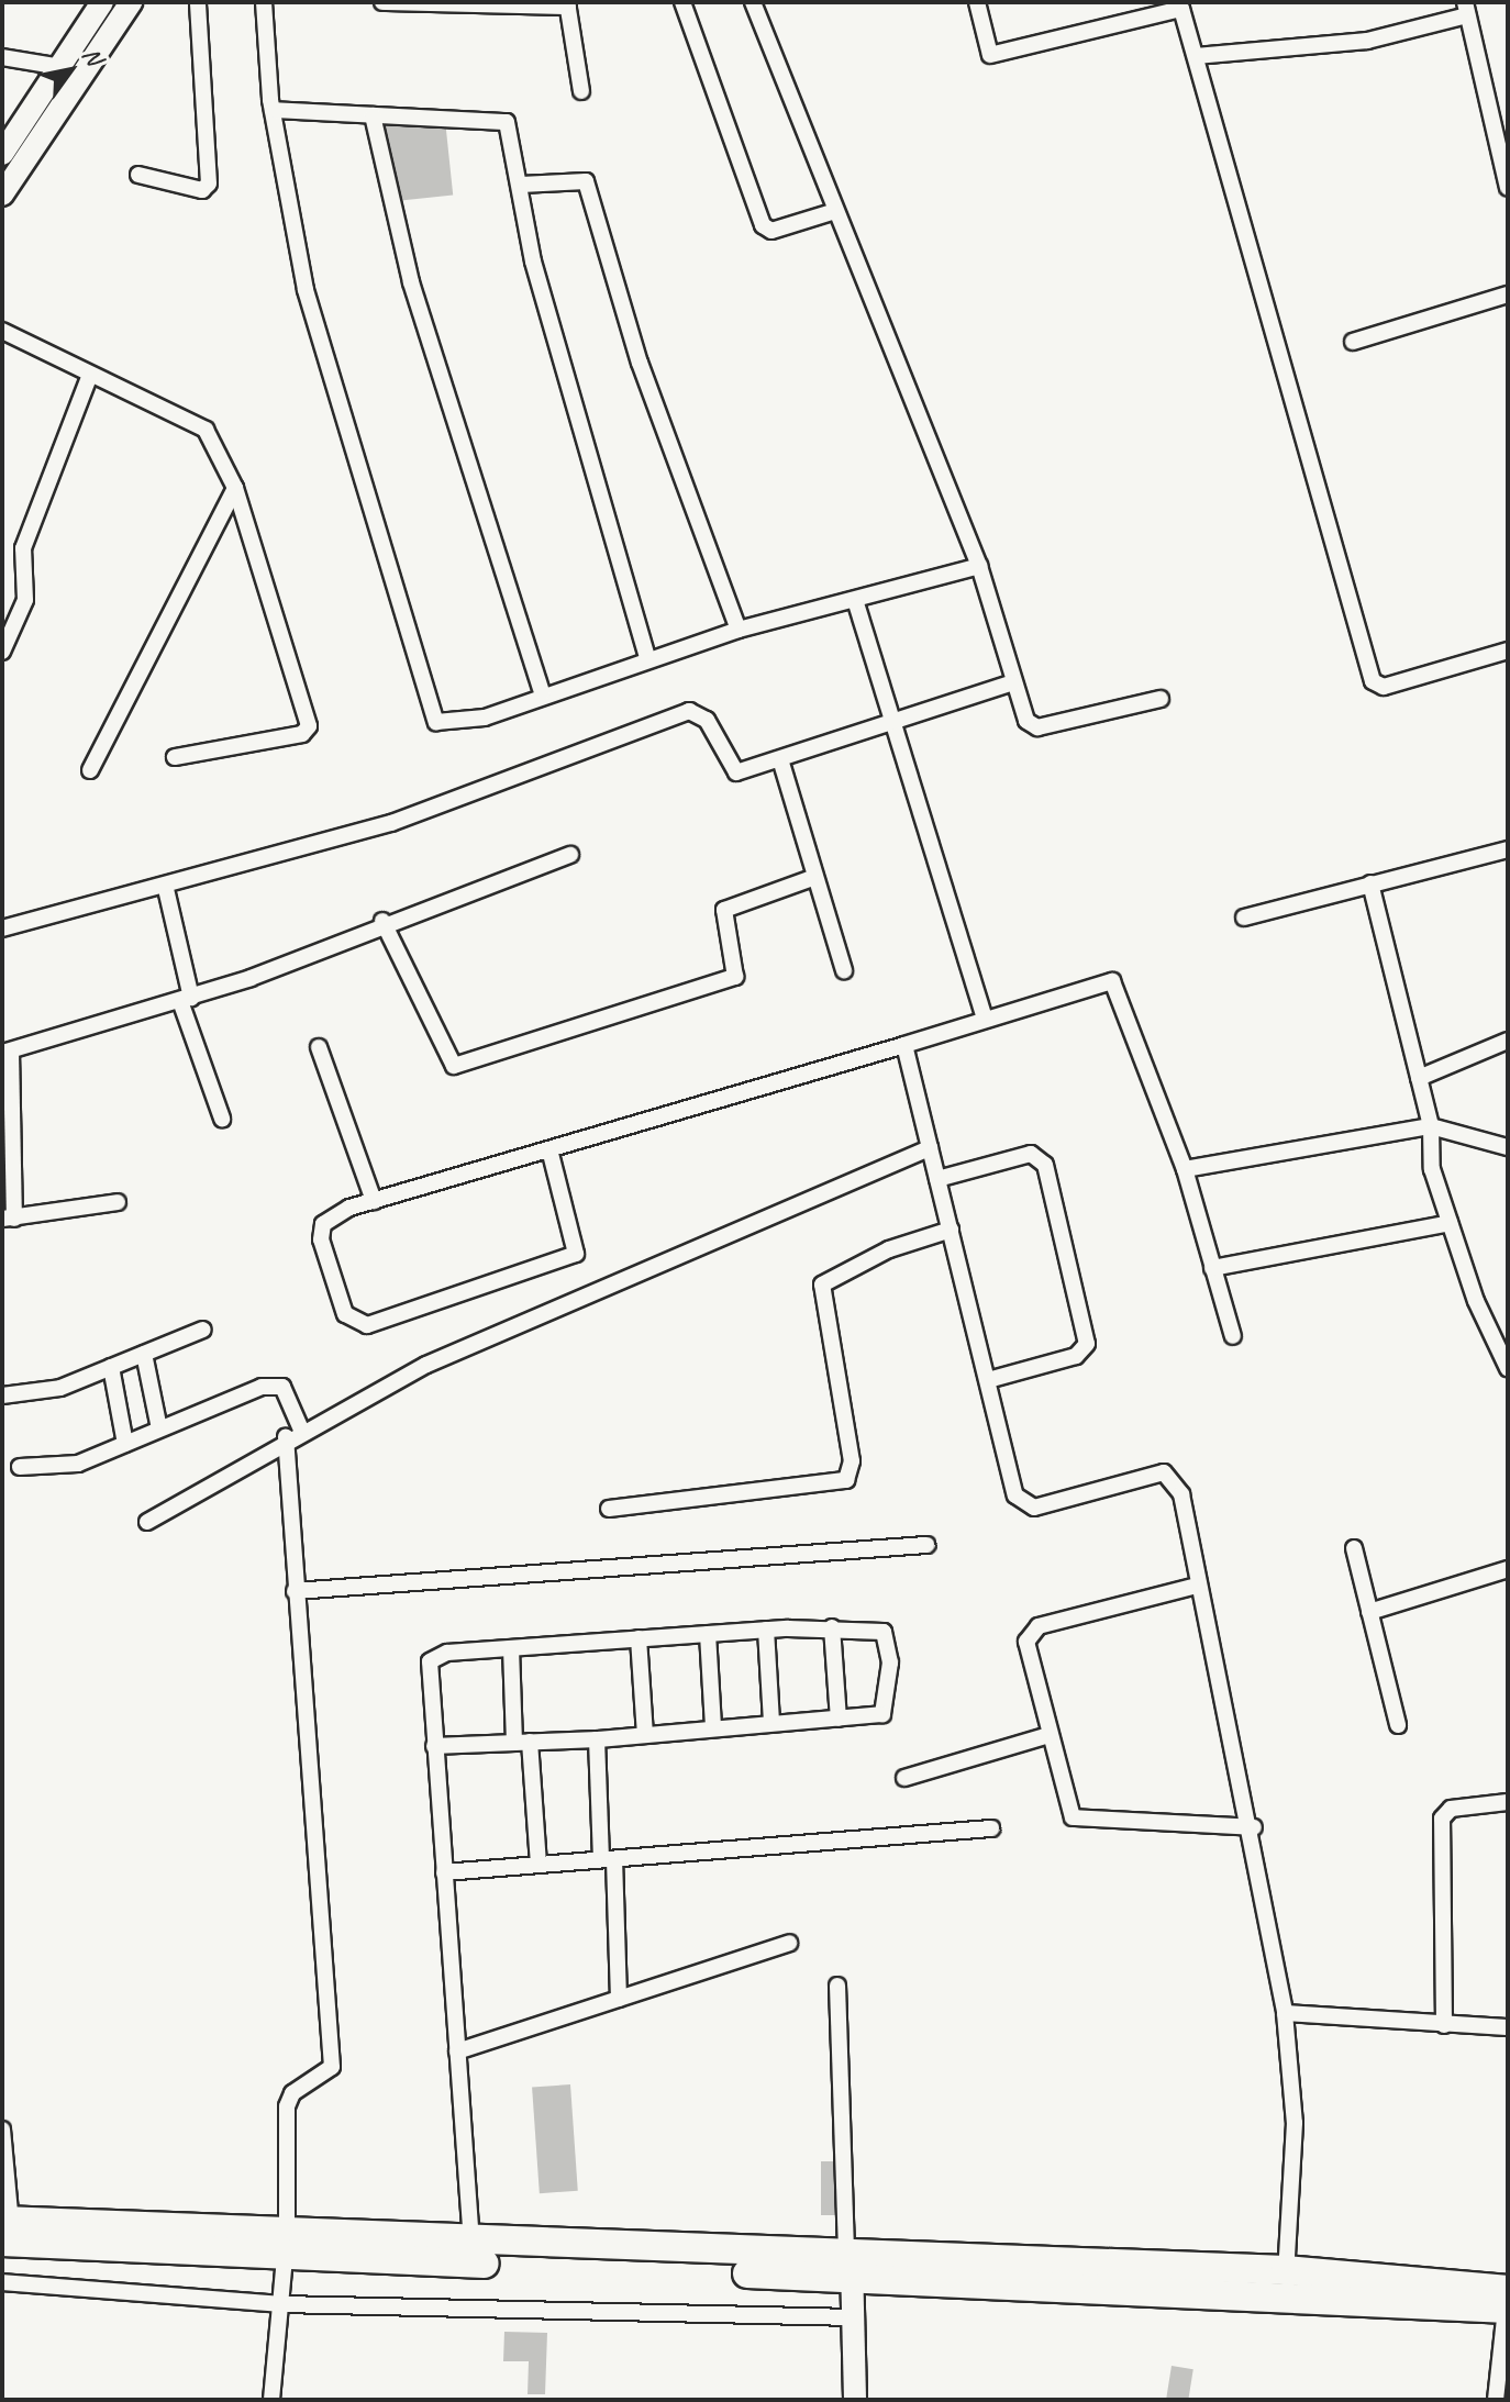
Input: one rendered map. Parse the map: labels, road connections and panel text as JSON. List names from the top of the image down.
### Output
{
  "north": "top right"
}
